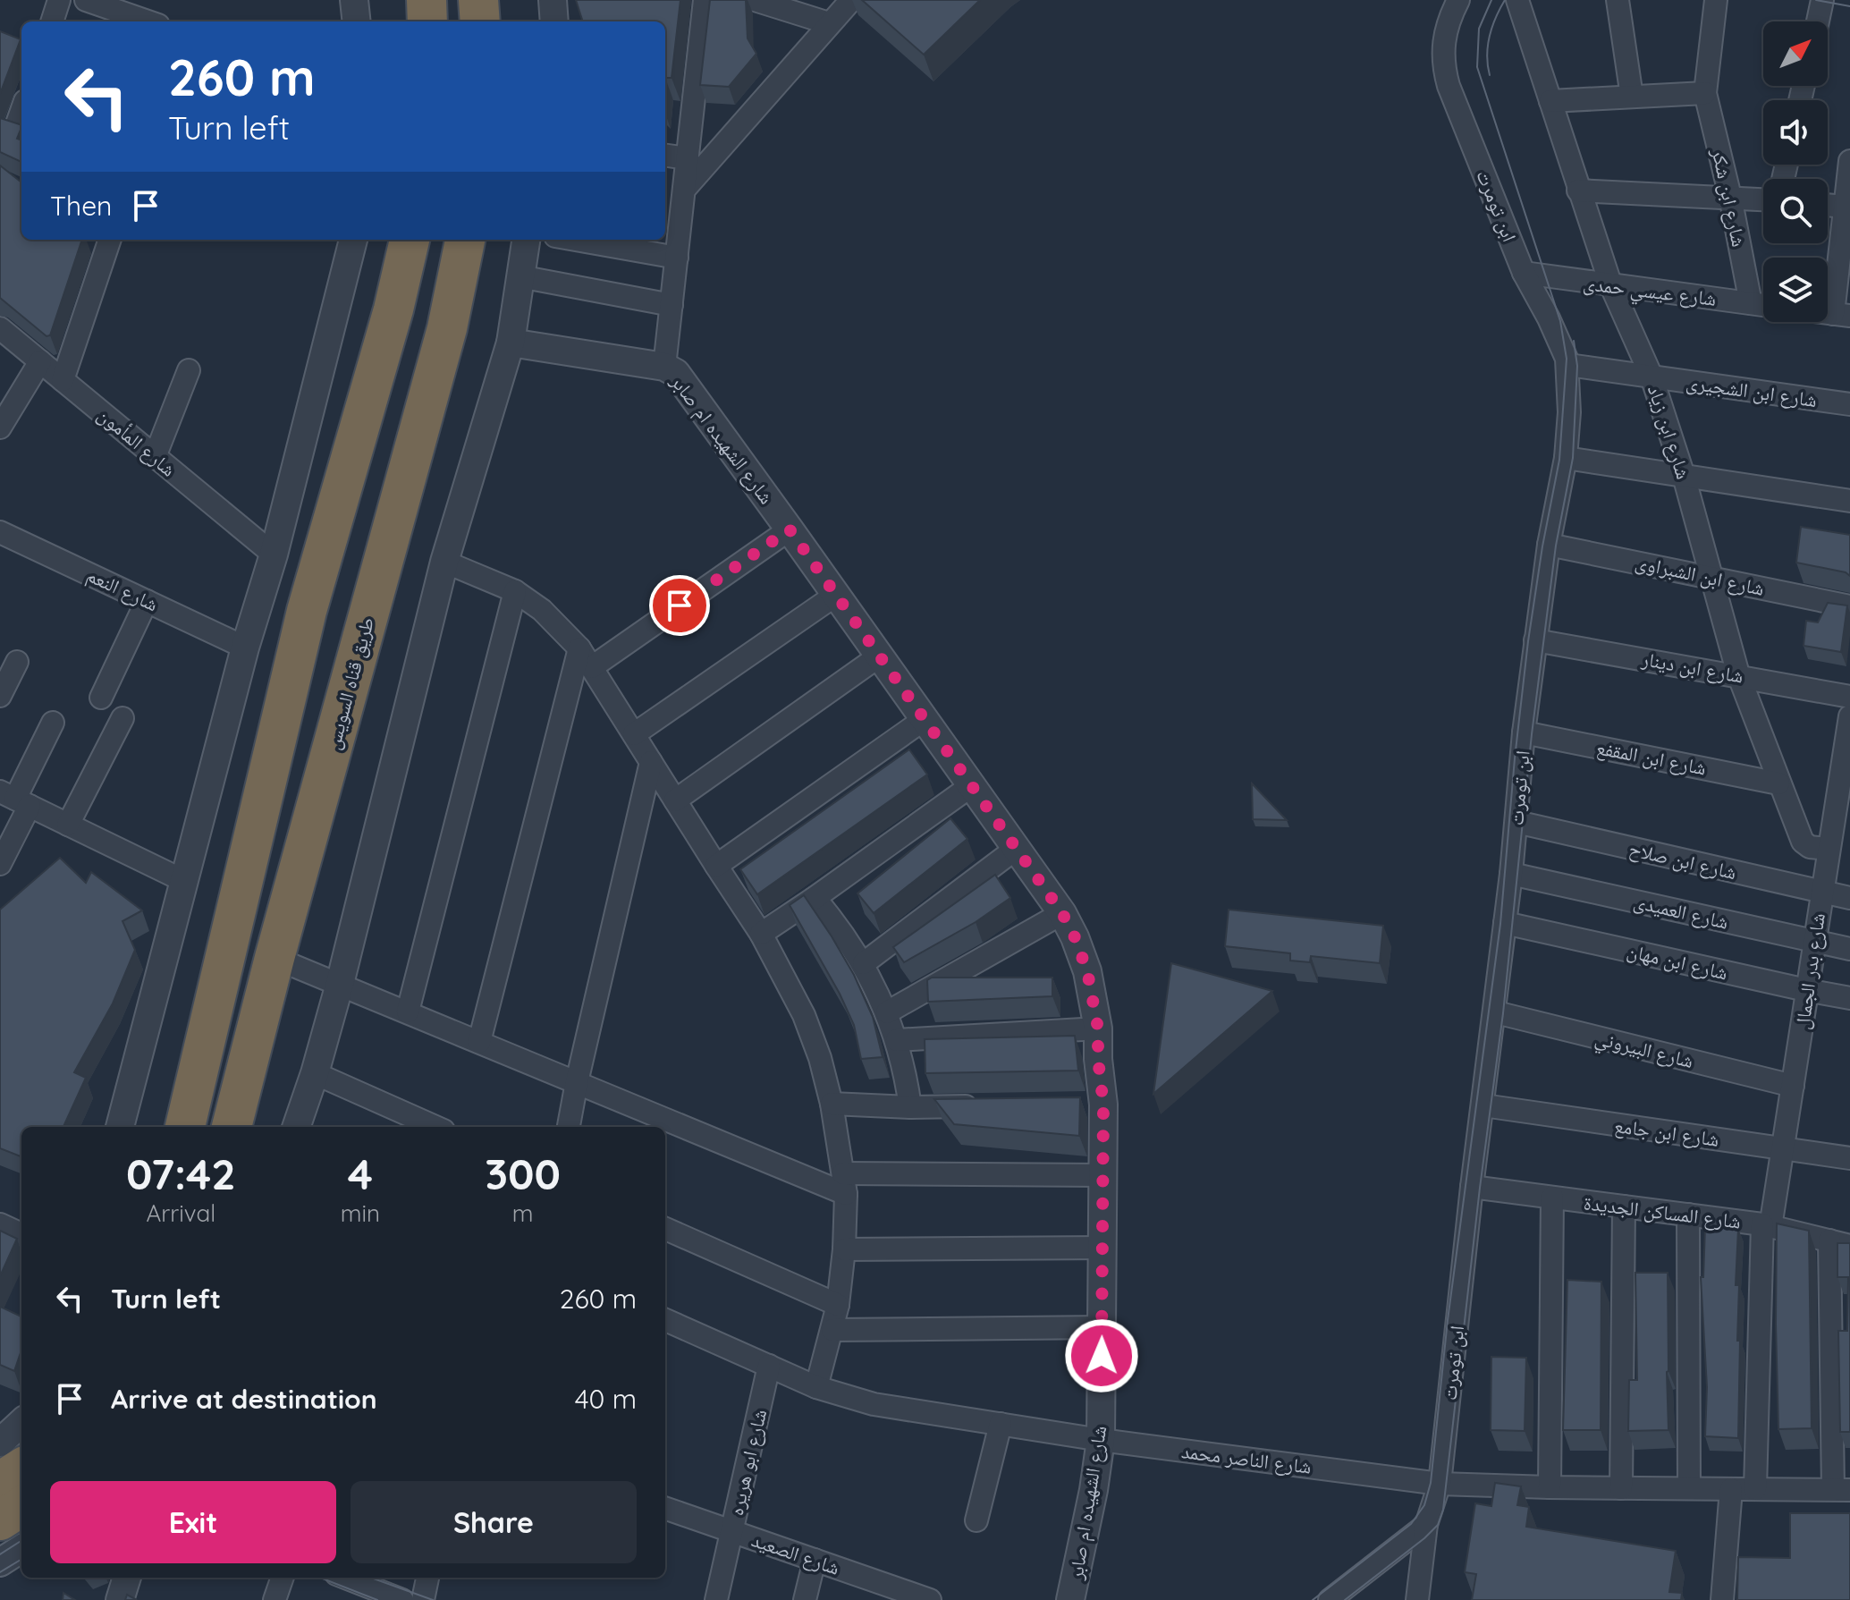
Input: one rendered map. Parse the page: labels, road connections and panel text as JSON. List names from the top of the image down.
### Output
{
  "streets": {
    "highway": ["طريق قناه السويس"],
    "street": [
      "شارع ابن شكر",
      "ابن تومرت",
      "شارع عيسي حمدى",
      "شارع ابن الشجيرى",
      "شارع ابن زياد",
      "شارع الشهيده ام صابر",
      "شارع المأمون",
      "شارع ابن الشبراوى",
      "شارع النعم",
      "شارع ابن دينار",
      "شارع ابن المقفع",
      "شارع ابن صلاح",
      "شارع العميدى",
      "شارع ابن مهان",
      "شارع بدر الجمال",
      "شارع البيروني",
      "شارع ابن جامع",
      "شارع المساكن الجديدة",
      "شارع الناصر محمد",
      "شارع ابو هريره",
      "شارع الصعيد"
    ]
  },
  "crossings": [
    ["شارع ابن شكر", "شارع عيسي حمدى"],
    ["ابن تومرت", "شارع عيسي حمدى"],
    ["ابن تومرت", "شارع ابن الشجيرى"],
    ["ابن تومرت", "شارع ابن الشبراوى"],
    ["ابن تومرت", "شارع ابن دينار"],
    ["ابن تومرت", "شارع ابن المقفع"],
    ["ابن تومرت", "شارع ابن صلاح"],
    ["ابن تومرت", "شارع العميدى"],
    ["ابن تومرت", "شارع ابن مهان"],
    ["ابن تومرت", "شارع البيروني"],
    ["ابن تومرت", "شارع ابن جامع"],
    ["ابن تومرت", "شارع المساكن الجديدة"],
    ["ابن تومرت", "شارع الناصر محمد"],
    ["شارع عيسي حمدى", "شارع ابن زياد"],
    ["شارع ابن الشجيرى", "شارع ابن زياد"],
    ["شارع ابن زياد", "شارع ابن الشبراوى"],
    ["شارع ابن زياد", "شارع ابن دينار"],
    ["شارع ابن زياد", "شارع ابن المقفع"],
    ["شارع ابن زياد", "شارع بدر الجمال"],
    ["شارع الشهيده ام صابر", "شارع الناصر محمد"],
    ["شارع ابن صلاح", "شارع بدر الجمال"],
    ["شارع العميدى", "شارع بدر الجمال"],
    ["شارع ابن مهان", "شارع بدر الجمال"],
    ["شارع بدر الجمال", "شارع البيروني"],
    ["شارع بدر الجمال", "شارع ابن جامع"],
    ["شارع بدر الجمال", "شارع المساكن الجديدة"],
    ["شارع بدر الجمال", "شارع الناصر محمد"],
    ["شارع الناصر محمد", "شارع ابو هريره"],
    ["شارع ابو هريره", "شارع الصعيد"]
  ],
  "north": "top right",
  "page": {
    "turn": ["260 m", "Turn left"],
    "then": "Then",
    "eta": [
      "07:42",
      "Arrival",
      "4",
      "min",
      "300",
      "m"
    ],
    "list": [
      {
        "name": "Turn left",
        "value": "260 m"
      },
      {
        "name": "Arrive at destination",
        "value": "40 m"
      }
    ],
    "buttons": ["Exit", "Share"]
  }
}
